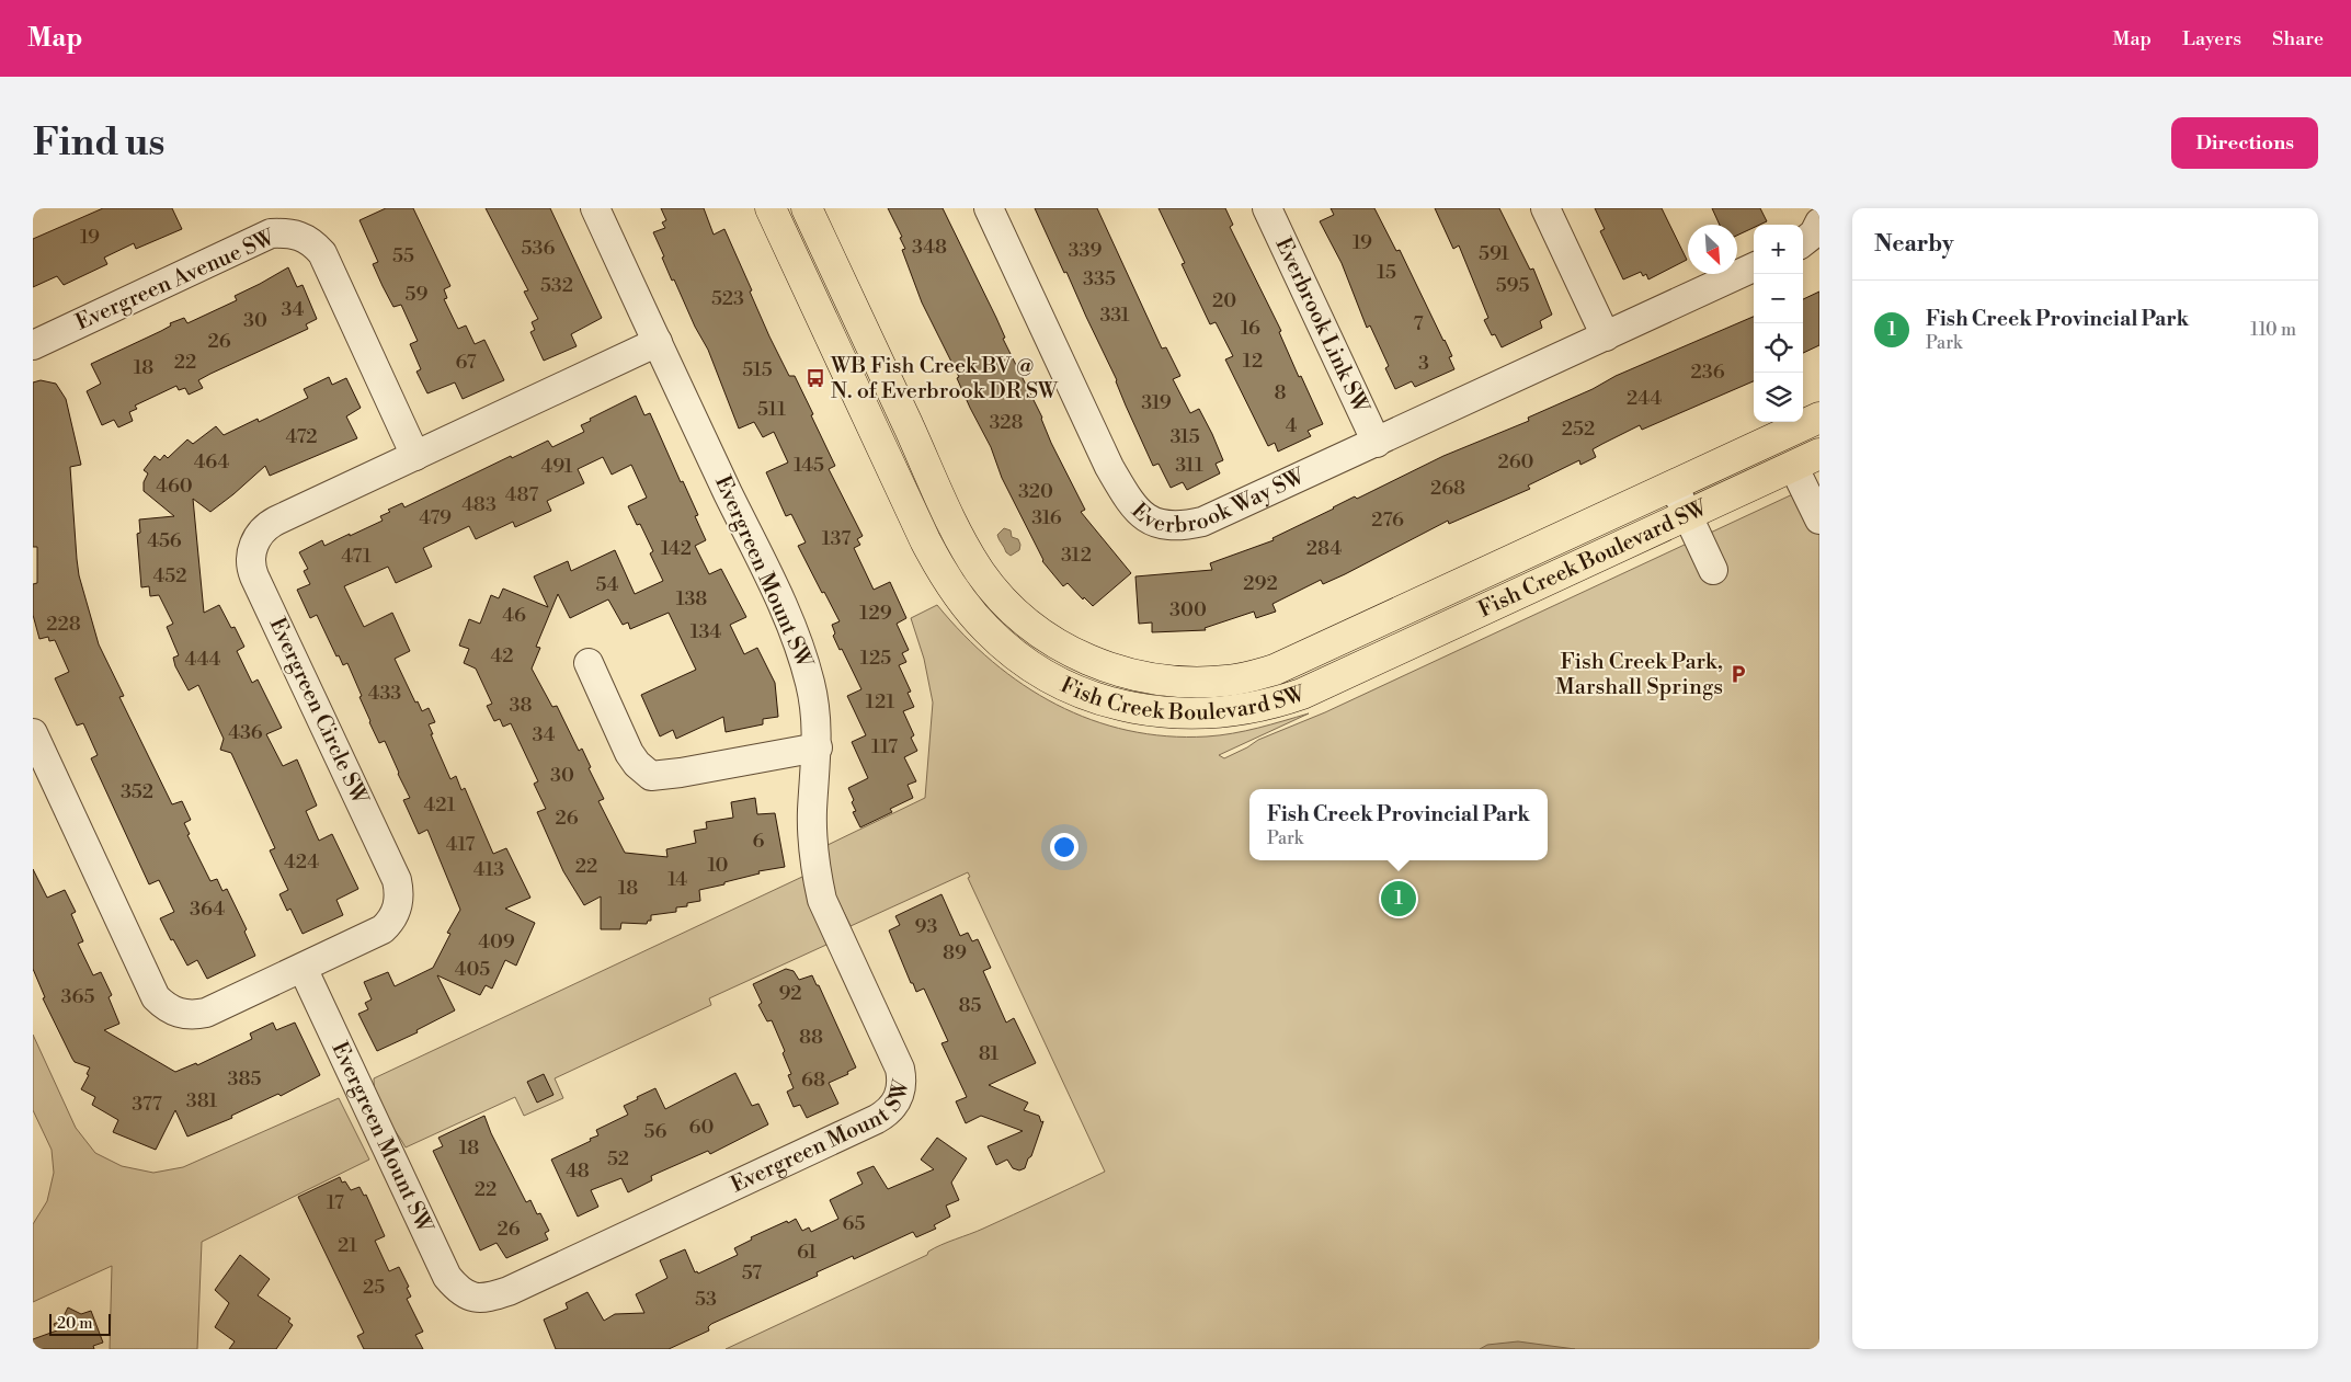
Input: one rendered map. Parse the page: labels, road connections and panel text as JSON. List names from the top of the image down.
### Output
{
  "streets": {
    "main road": ["Fish Creek Boulevard SW"],
    "street": [
      "Evergreen Avenue SW",
      "Everbrook Link SW",
      "Everbrook Way SW",
      "Evergreen Mount SW",
      "Evergreen Circle SW"
    ]
  },
  "crossings": [
    ["Evergreen Avenue SW", "Evergreen Circle SW"],
    ["Everbrook Link SW", "Everbrook Way SW"],
    ["Evergreen Mount SW", "Evergreen Circle SW"]
  ],
  "places": {
    "bus stop": ["WB Fish Creek BV @ N. of Everbrook DR SW"],
    "parking": ["Fish Creek Park, Marshall Springs"]
  },
  "house_numbers": [
    "19",
    "19",
    "348",
    "536",
    "339",
    "591",
    "55",
    "15",
    "335",
    "532",
    "595",
    "59",
    "523",
    "20",
    "34",
    "331",
    "30",
    "7",
    "16",
    "26",
    "12",
    "22",
    "67",
    "3",
    "18",
    "515",
    "236",
    "8",
    "244",
    "319",
    "511",
    "328",
    "4",
    "252",
    "472",
    "315",
    "464",
    "260",
    "145",
    "311",
    "491",
    "460",
    "268",
    "320",
    "487",
    "483",
    "479",
    "316",
    "276",
    "137",
    "456",
    "142",
    "284",
    "312",
    "471",
    "452",
    "292",
    "54",
    "138",
    "300",
    "129",
    "46",
    "228",
    "134",
    "42",
    "125",
    "444",
    "433",
    "121",
    "38",
    "436",
    "34",
    "117",
    "30",
    "352",
    "421",
    "26",
    "6",
    "417",
    "424",
    "10",
    "22",
    "413",
    "14",
    "18",
    "364",
    "93",
    "409",
    "89",
    "405",
    "92",
    "365",
    "85",
    "88",
    "81",
    "385",
    "68",
    "381",
    "377",
    "60",
    "56",
    "18",
    "52",
    "48",
    "22",
    "17",
    "65",
    "26",
    "21",
    "61",
    "57",
    "25",
    "53"
  ],
  "scale_bar": "20 m",
  "north": "bottom right",
  "page": {
    "header": "Map",
    "nav": ["Map", "Layers", "Share"],
    "buttons": "Directions",
    "title": "Find us",
    "heading": "Nearby",
    "map_buttons": ["+", "−"],
    "list": [
      {
        "mark": "1",
        "name": "Fish Creek Provincial Park",
        "note": "Park",
        "value": "110 m"
      }
    ],
    "popup": ["Fish Creek Provincial Park", "Park"],
    "pins": "1",
    "scale": "20 m"
  }
}
